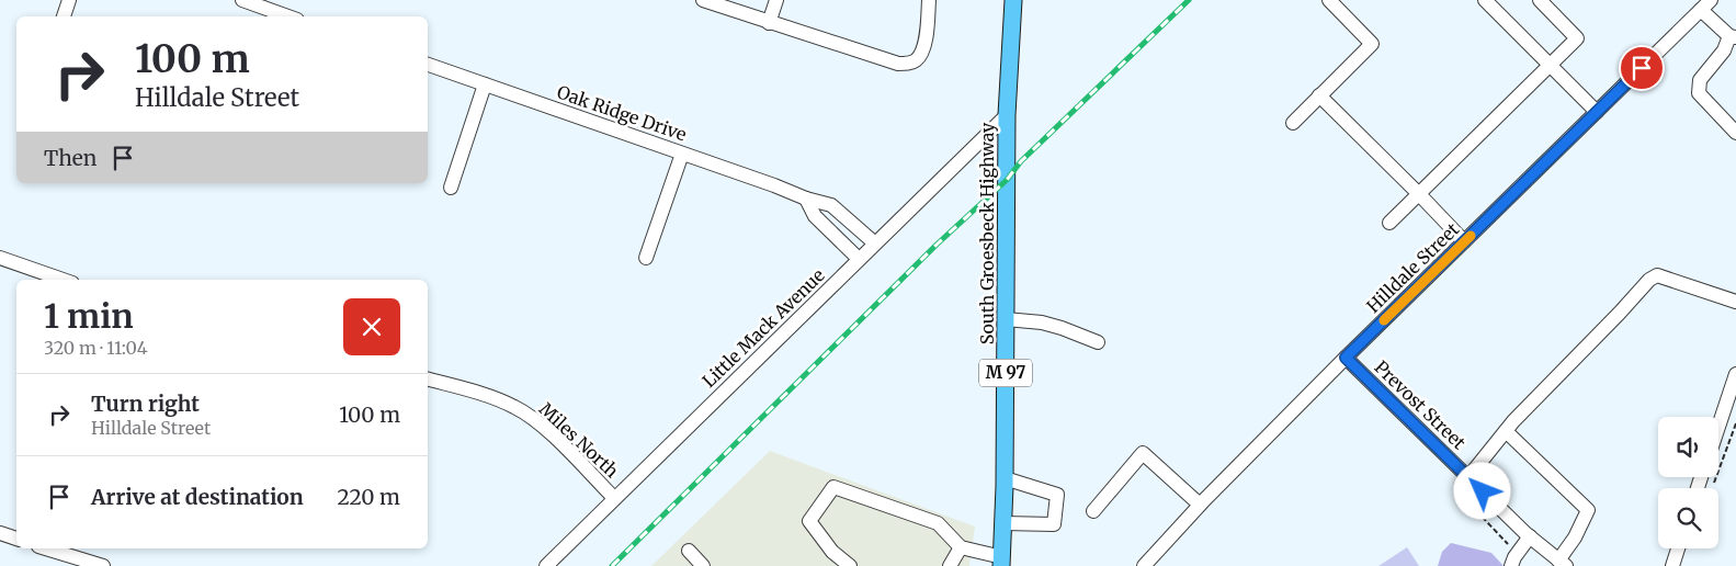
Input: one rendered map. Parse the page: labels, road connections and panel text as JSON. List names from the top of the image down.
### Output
{
  "streets": {
    "main road": ["South Groesbeck Highway", "M 97"],
    "street": [
      "Oak Ridge Drive",
      "Hilldale Street",
      "Little Mack Avenue",
      "Prevost Street",
      "Miles North"
    ]
  },
  "crossings": [
    ["Oak Ridge Drive", "Little Mack Avenue"],
    ["South Groesbeck Highway", "Little Mack Avenue"],
    ["Hilldale Street", "Prevost Street"],
    ["Little Mack Avenue", "Miles North"]
  ],
  "page": {
    "turn": ["100 m", "Hilldale Street"],
    "then": "Then",
    "heading": ["1 min", "320 m · 11:04"],
    "list": [
      {
        "name": "Turn right",
        "note": "Hilldale Street",
        "value": "100 m"
      },
      {
        "name": "Arrive at destination",
        "value": "220 m"
      }
    ]
  }
}
